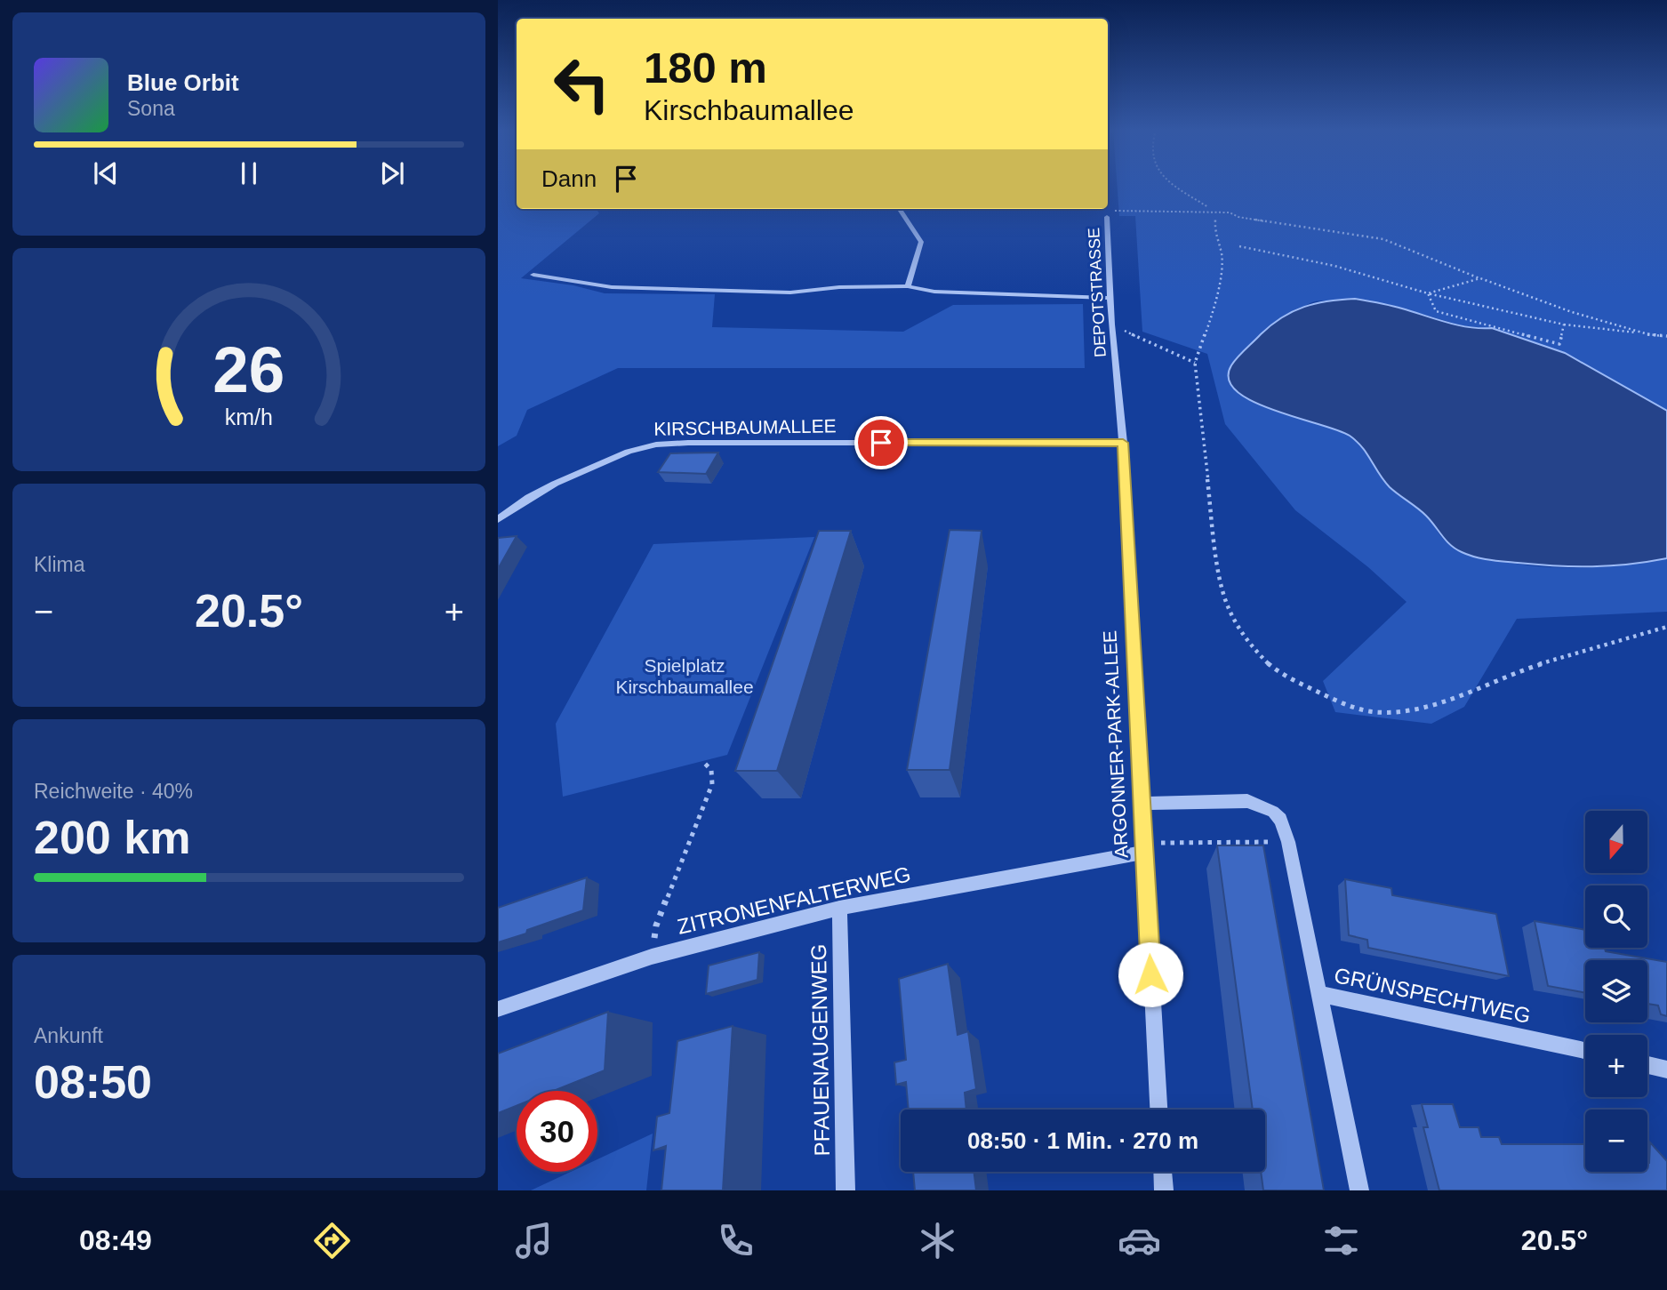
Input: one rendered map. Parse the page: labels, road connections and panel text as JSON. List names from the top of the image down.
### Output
{
  "streets": {
    "street": [
      "DEPOTSTRASSE",
      "KIRSCHBAUMALLEE",
      "ARGONNER-PARK-ALLEE",
      "ZITRONENFALTERWEG",
      "GRÜNSPECHTWEG",
      "PFAUENAUGENWEG"
    ]
  },
  "crossings": [
    ["DEPOTSTRASSE", "ARGONNER-PARK-ALLEE"],
    ["KIRSCHBAUMALLEE", "ARGONNER-PARK-ALLEE"],
    ["ARGONNER-PARK-ALLEE", "ZITRONENFALTERWEG"],
    ["ARGONNER-PARK-ALLEE", "GRÜNSPECHTWEG"],
    ["ZITRONENFALTERWEG", "PFAUENAUGENWEG"]
  ],
  "parks": ["Spielplatz Kirschbaumallee"],
  "north": "bottom",
  "page": {
    "turn": ["180 m", "Kirschbaumallee"],
    "song": ["Blue Orbit", "Sona"],
    "then": "Dann",
    "tile": [
      "Klima",
      ["Reichweite · 40%", "200 km"],
      ["Ankunft", "08:50"]
    ],
    "heat": ["−", "20.5°", "+"],
    "map_buttons": ["+", "−"],
    "limit": "30",
    "trip": "08:50 · 1 Min. · 270 m",
    "tabs": ["08:49", "20.5°"],
    "gauge": ["26", "km/h"]
  }
}
